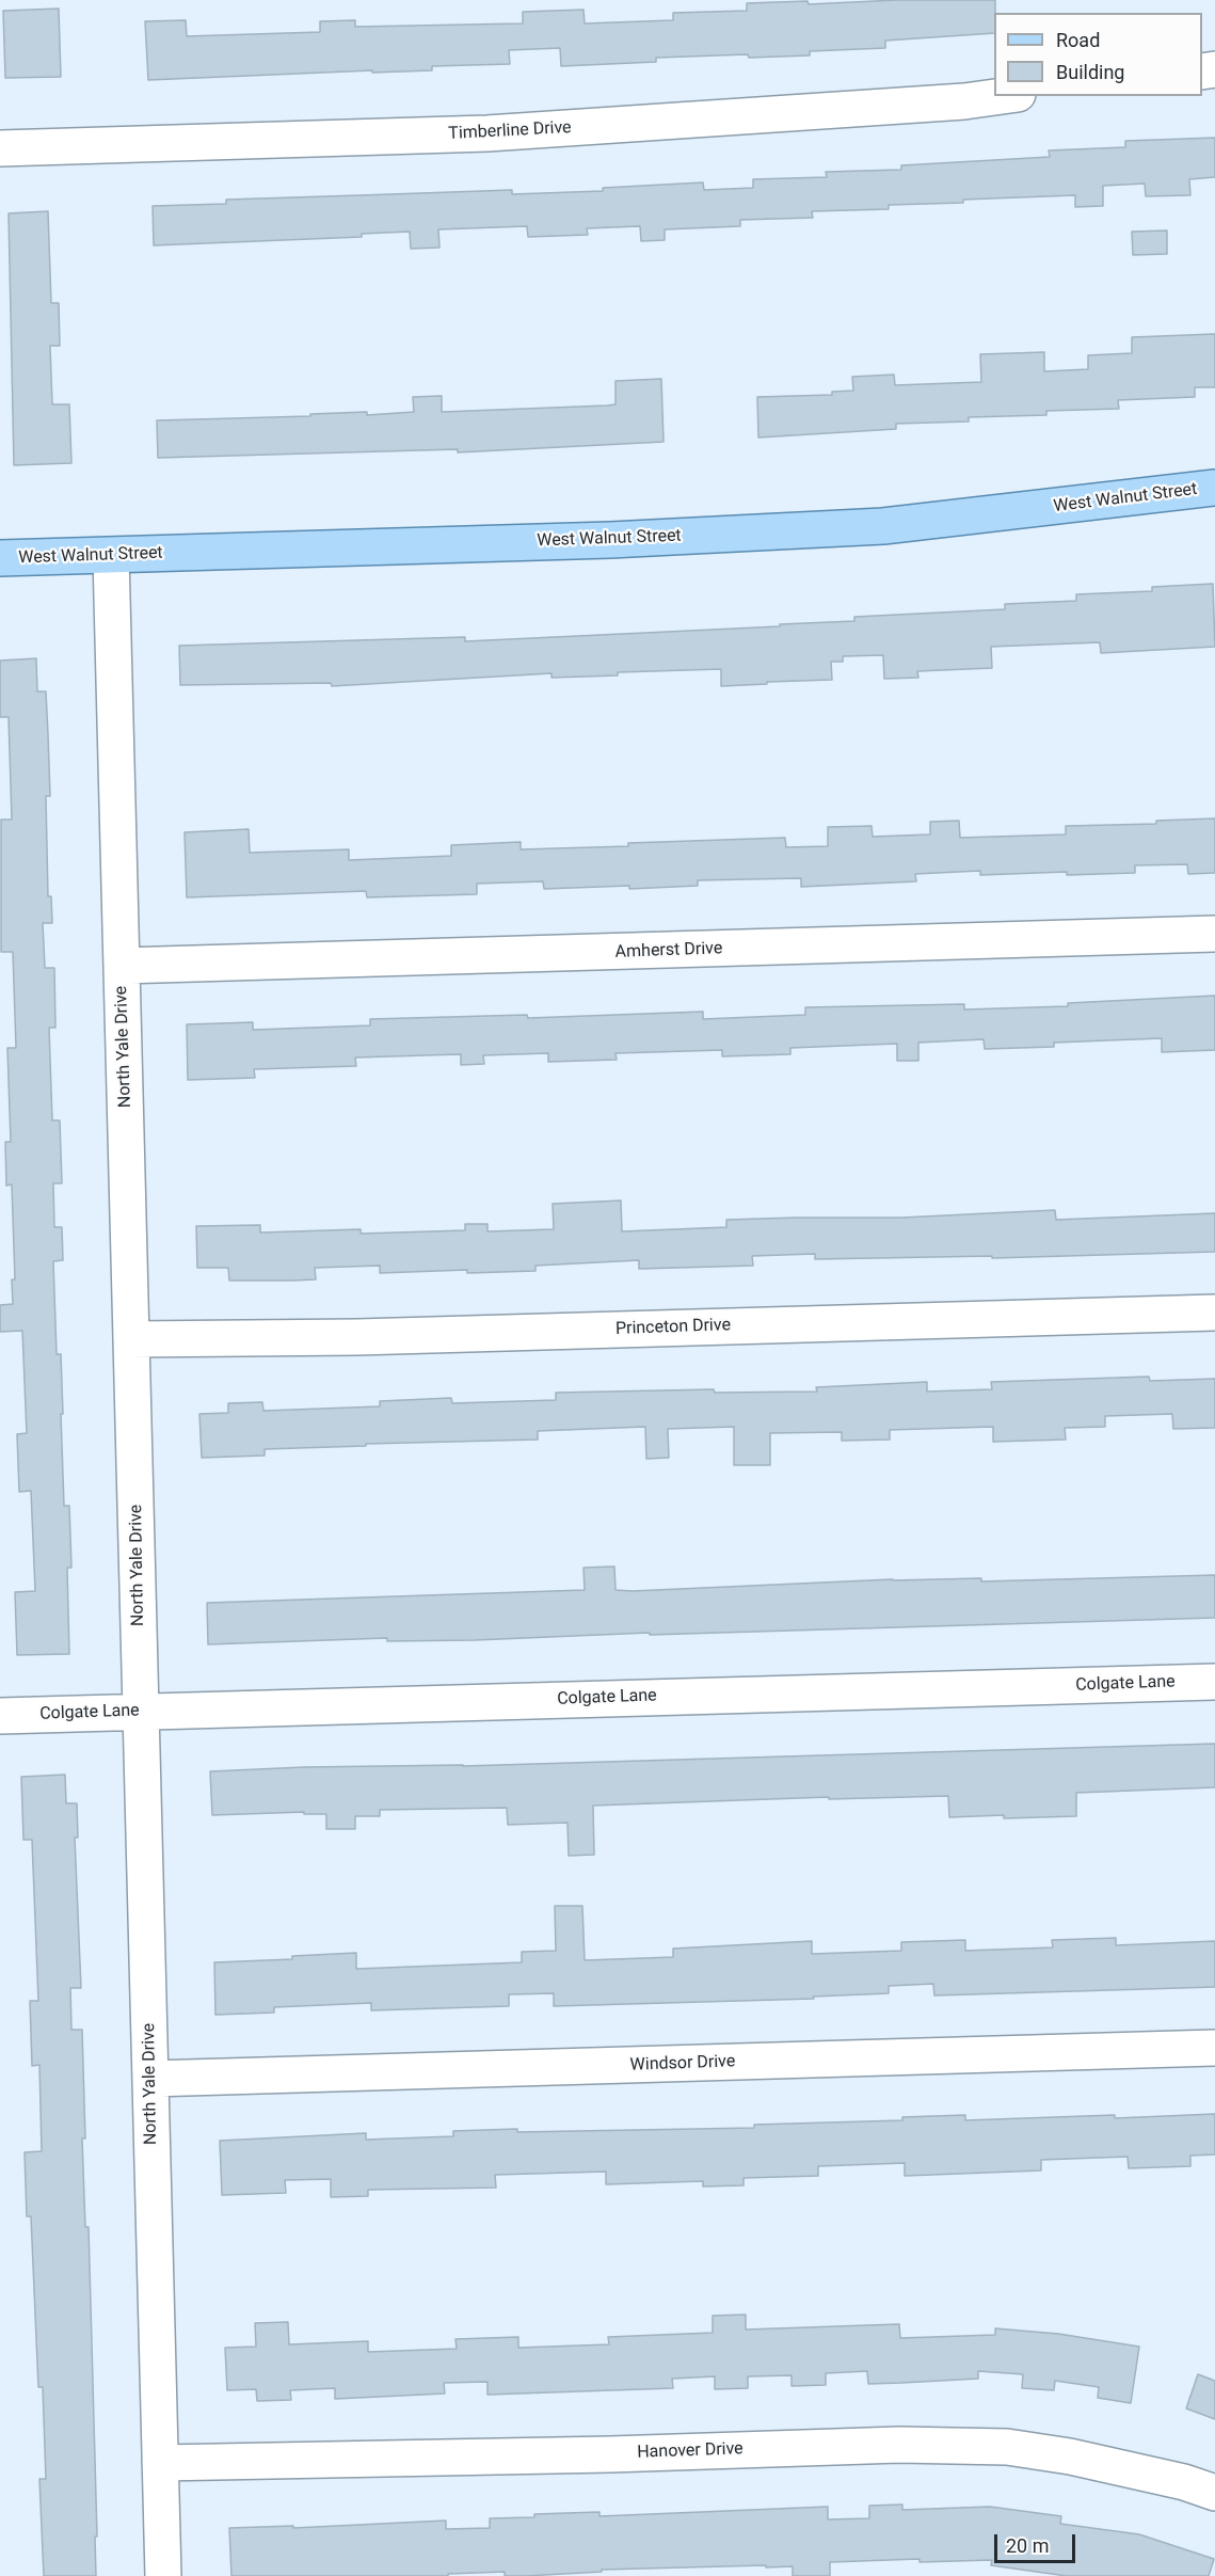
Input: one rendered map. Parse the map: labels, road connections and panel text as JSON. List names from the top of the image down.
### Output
{
  "streets": {
    "main road": ["West Walnut Street"],
    "street": [
      "Timberline Drive",
      "Amherst Drive",
      "North Yale Drive",
      "Princeton Drive",
      "Colgate Lane",
      "Windsor Drive",
      "Hanover Drive"
    ]
  },
  "crossings": [
    ["West Walnut Street", "North Yale Drive"],
    ["Amherst Drive", "North Yale Drive"],
    ["North Yale Drive", "Princeton Drive"],
    ["North Yale Drive", "Colgate Lane"],
    ["North Yale Drive", "Windsor Drive"],
    ["North Yale Drive", "Hanover Drive"]
  ],
  "legend": ["Road", "Building"],
  "scale_bar": "20 m"
}
